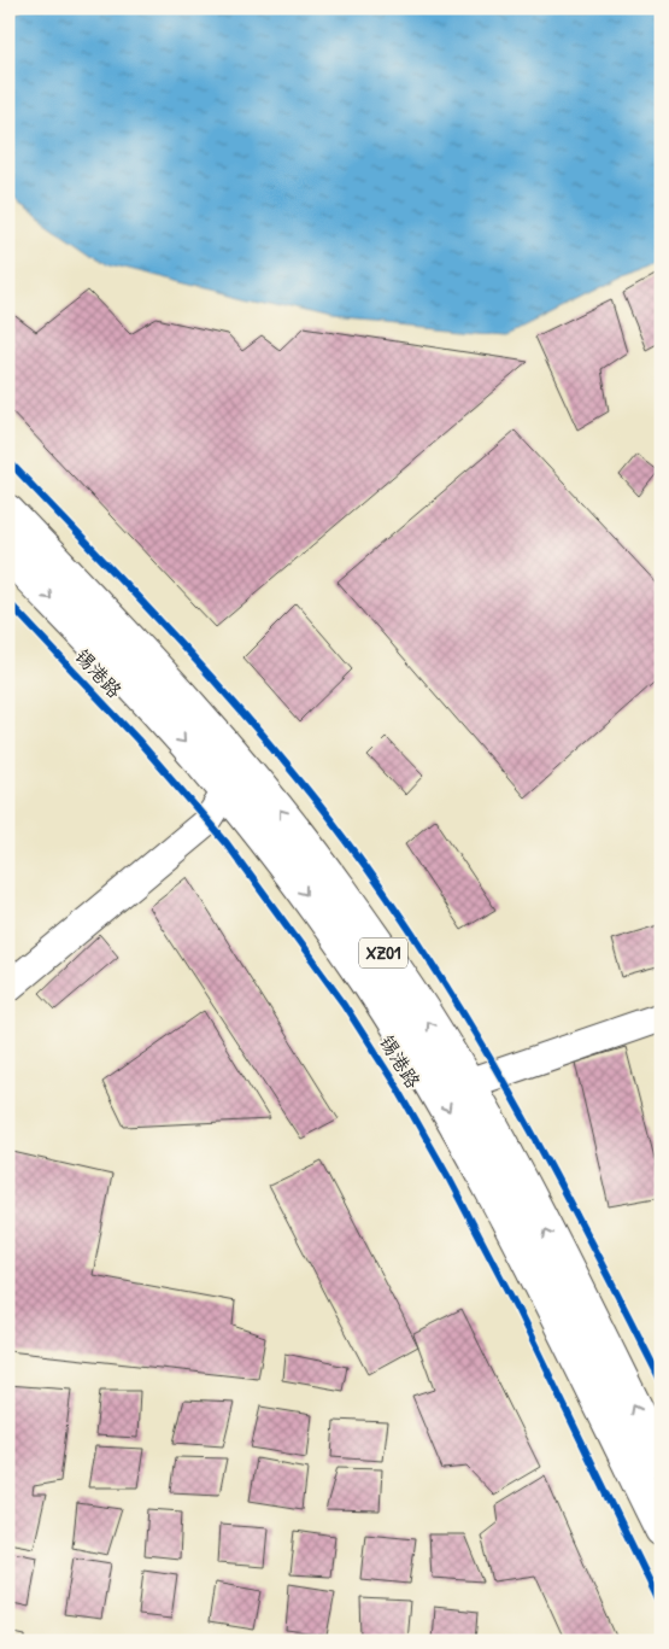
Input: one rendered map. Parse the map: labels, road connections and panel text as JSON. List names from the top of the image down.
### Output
{
  "streets": {
    "main road": ["锡港路", "XZ01"]
  }
}
